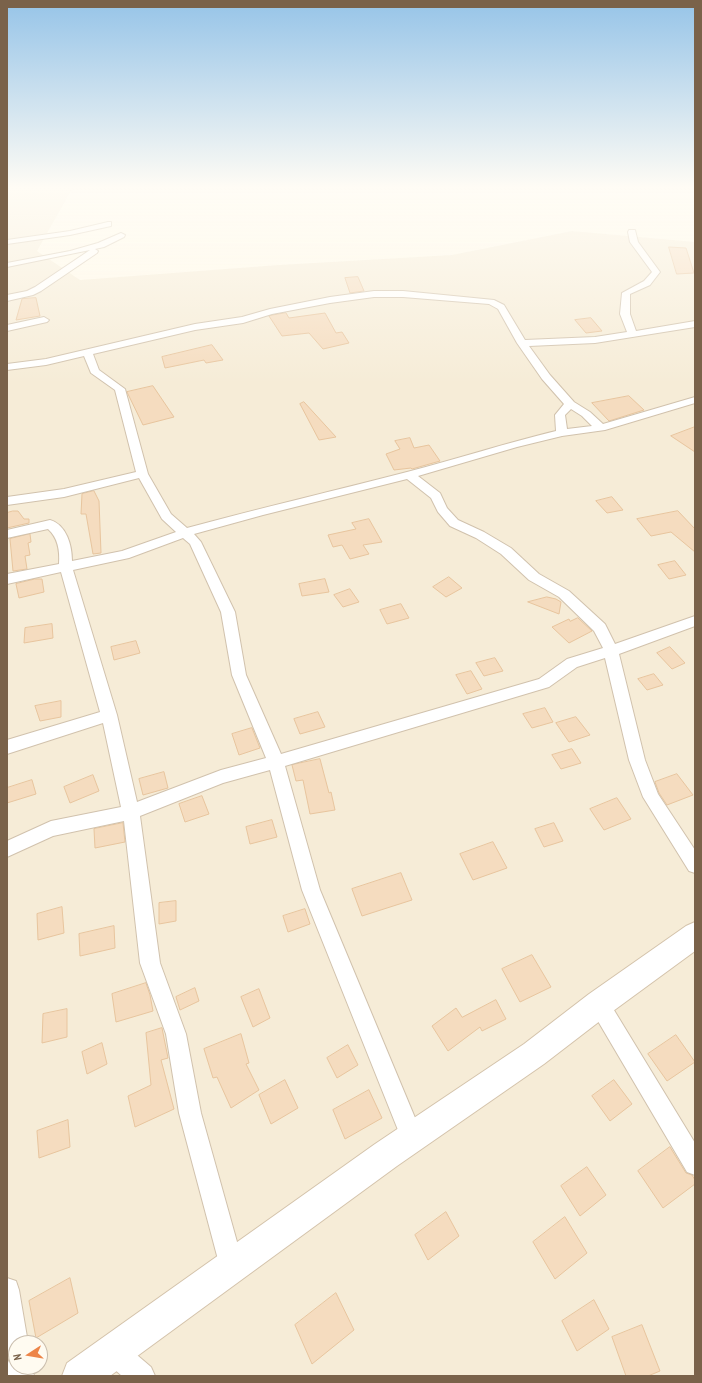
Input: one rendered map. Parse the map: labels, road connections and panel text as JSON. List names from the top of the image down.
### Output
{
  "north": "left"
}
